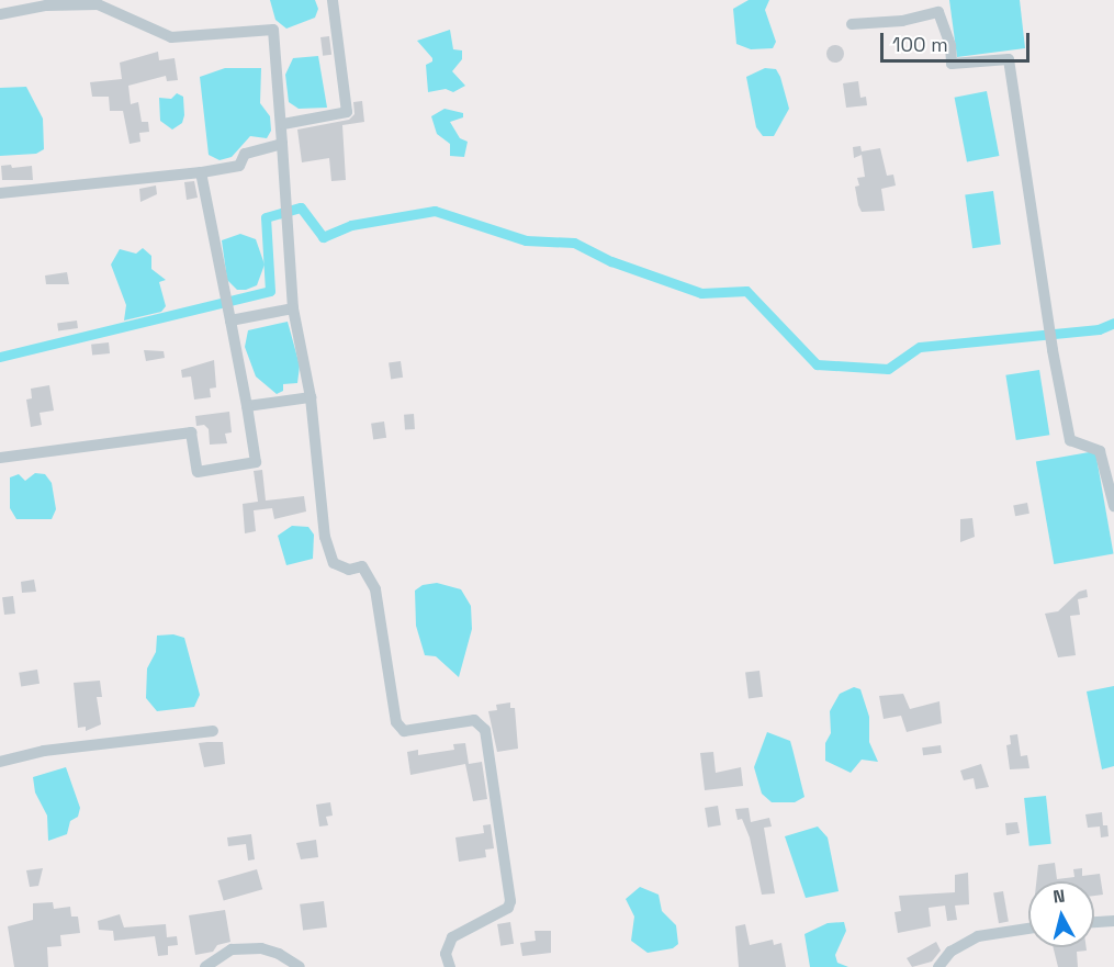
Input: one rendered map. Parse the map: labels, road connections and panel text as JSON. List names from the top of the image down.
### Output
{
  "scale_bar": "100 m",
  "north": "top"
}
